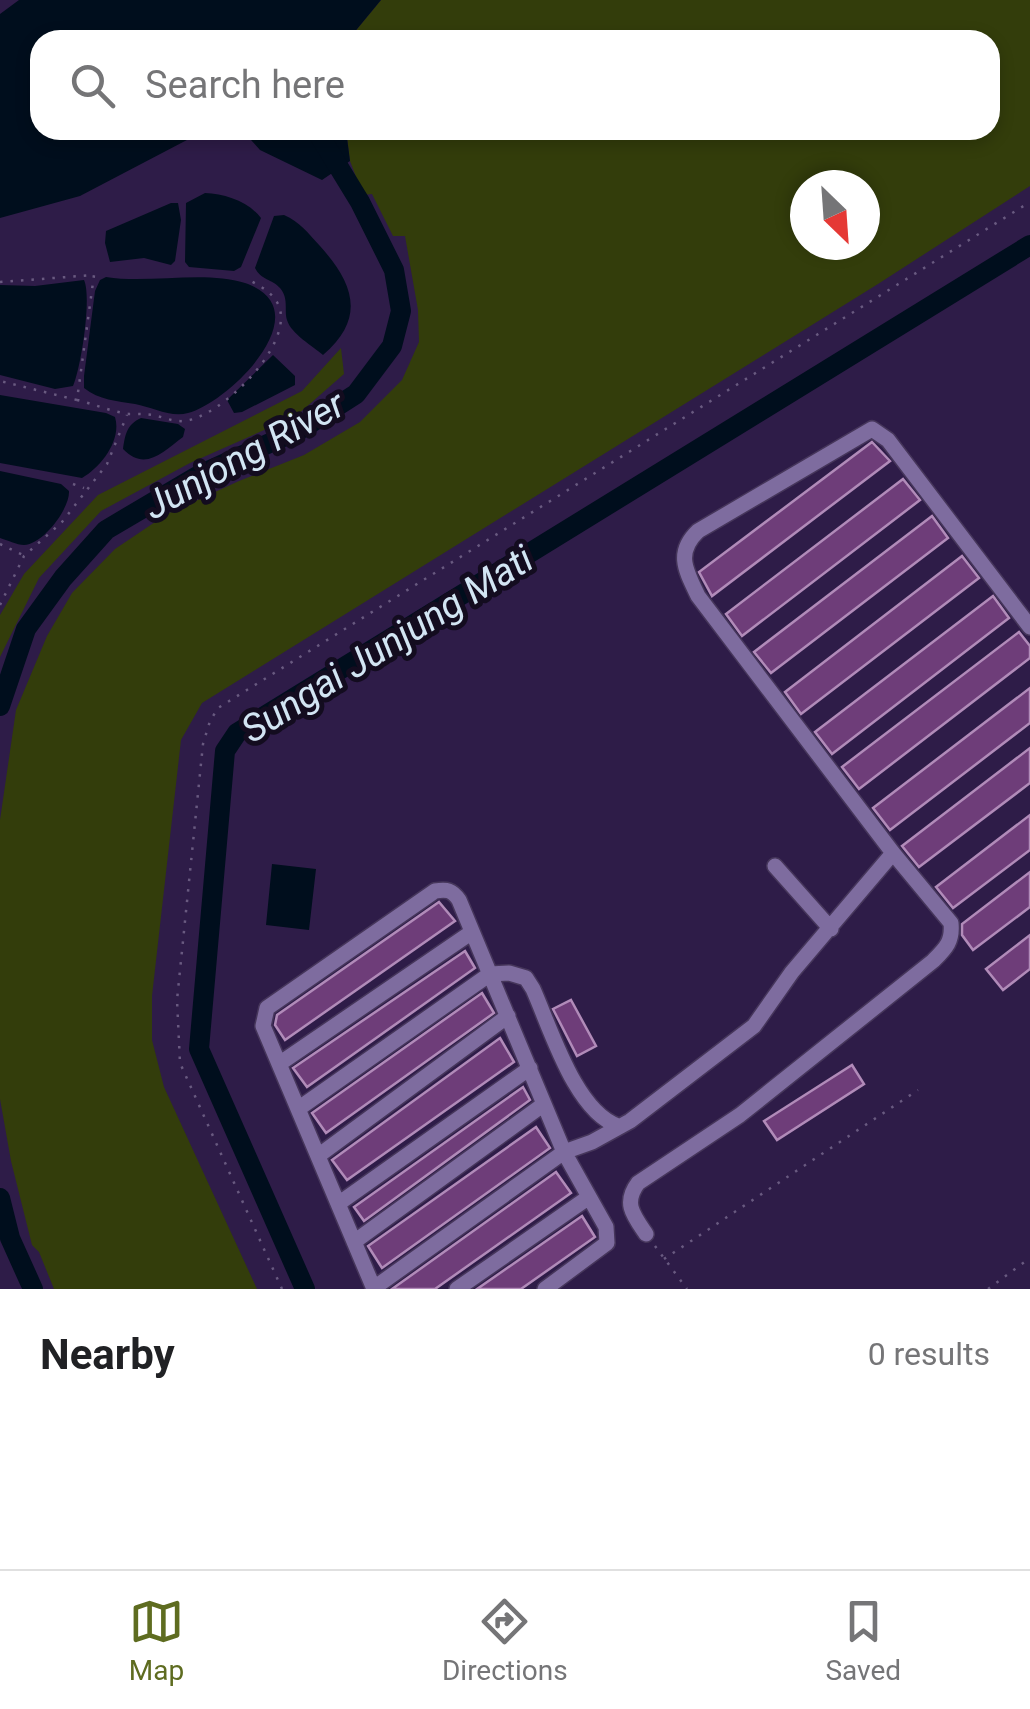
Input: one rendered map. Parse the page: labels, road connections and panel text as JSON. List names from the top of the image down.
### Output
{
  "water": ["Junjong River", "Sungai Junjung Mati"],
  "north": "bottom right",
  "page": {
    "search": "Search here",
    "heading": ["Nearby", "0 results"],
    "nav": ["Map", "Directions", "Saved"]
  }
}
